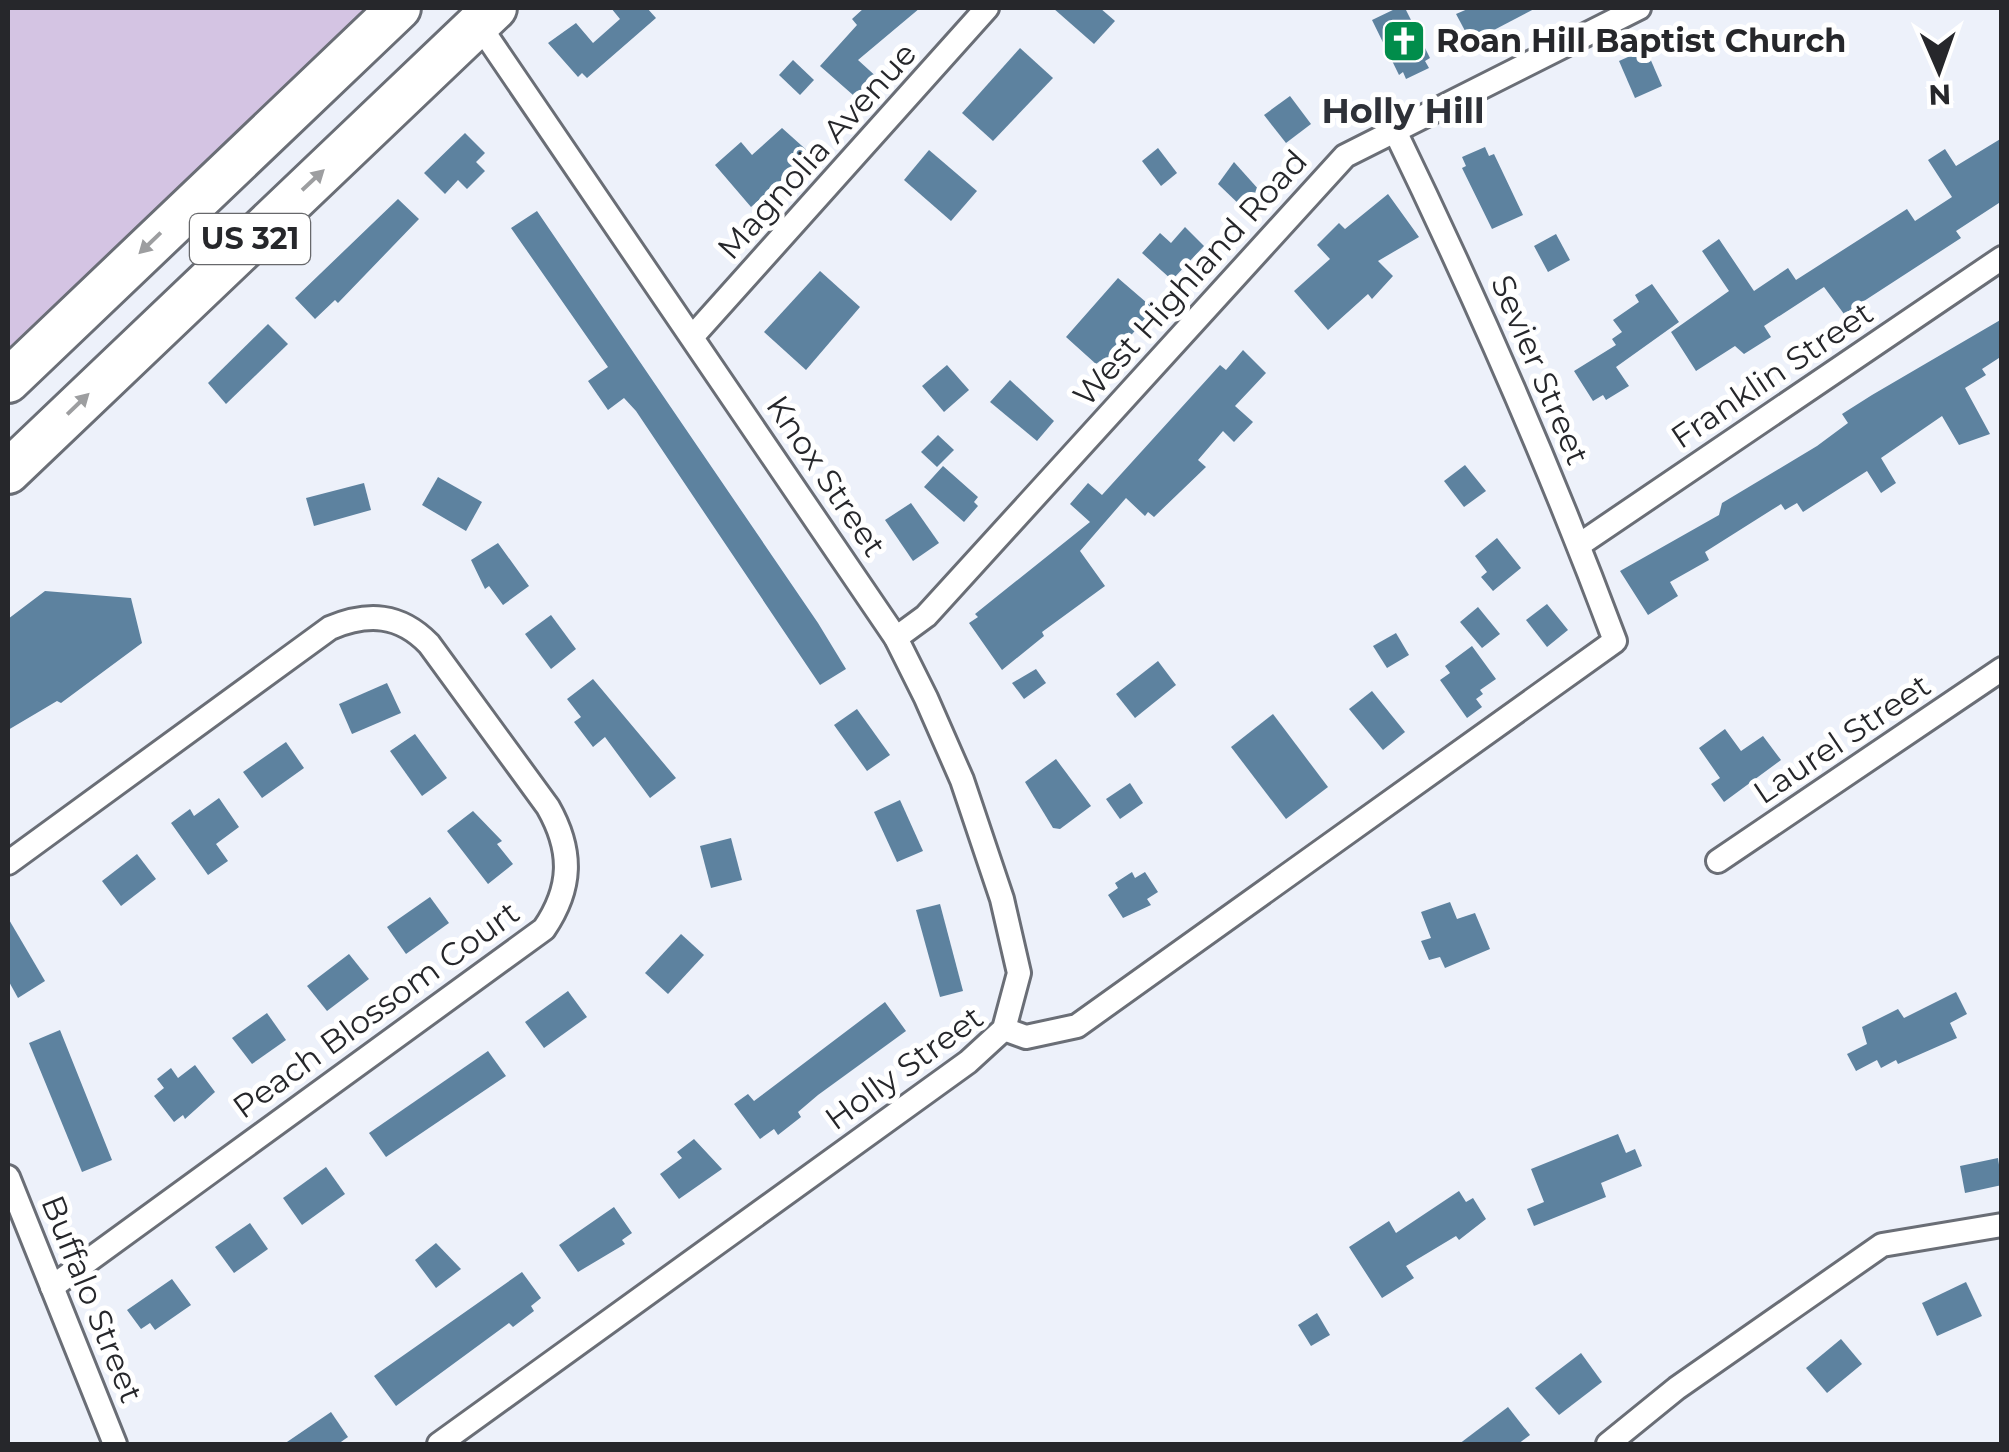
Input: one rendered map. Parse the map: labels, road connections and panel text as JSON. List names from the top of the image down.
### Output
{
  "streets": {
    "highway": ["US 321"],
    "street": [
      "Magnolia Avenue",
      "West Highland Road",
      "Sevier Street",
      "Franklin Street",
      "Knox Street",
      "Laurel Street",
      "Peach Blossom Court",
      "Holly Street",
      "Buffalo Street"
    ]
  },
  "crossings": [
    ["Magnolia Avenue", "Knox Street"],
    ["US 321", "Knox Street"],
    ["West Highland Road", "Sevier Street"],
    ["West Highland Road", "Knox Street"],
    ["Sevier Street", "Franklin Street"],
    ["Sevier Street", "Holly Street"],
    ["Knox Street", "Holly Street"],
    ["Peach Blossom Court", "Buffalo Street"]
  ],
  "districts": ["Holly Hill"],
  "places": {
    "church": ["Roan Hill Baptist Church"]
  },
  "north": "bottom"
}
